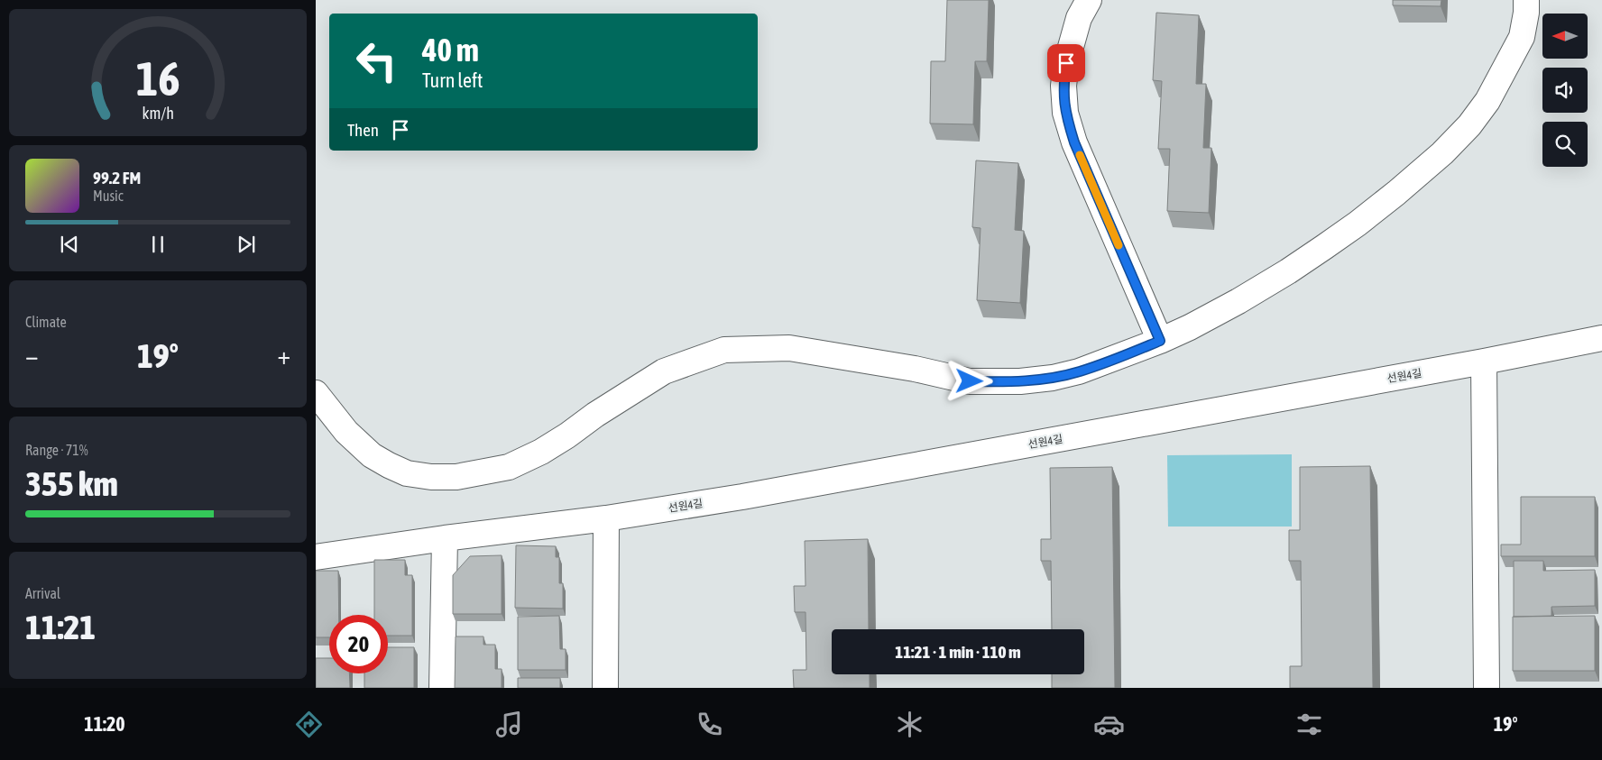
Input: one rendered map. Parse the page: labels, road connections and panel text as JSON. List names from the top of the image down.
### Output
{
  "streets": {
    "street": ["선원4길"]
  },
  "north": "left",
  "page": {
    "turn": ["40 m", "Turn left"],
    "then": "Then",
    "song": ["99.2 FM", "Music"],
    "tile": [
      "Climate",
      ["Range · 71%", "355 km"],
      ["Arrival", "11:21"]
    ],
    "heat": ["−", "19°", "+"],
    "limit": "20",
    "trip": "11:21 · 1 min · 110 m",
    "tabs": ["11:20", "19°"],
    "gauge": ["16", "km/h"]
  }
}
